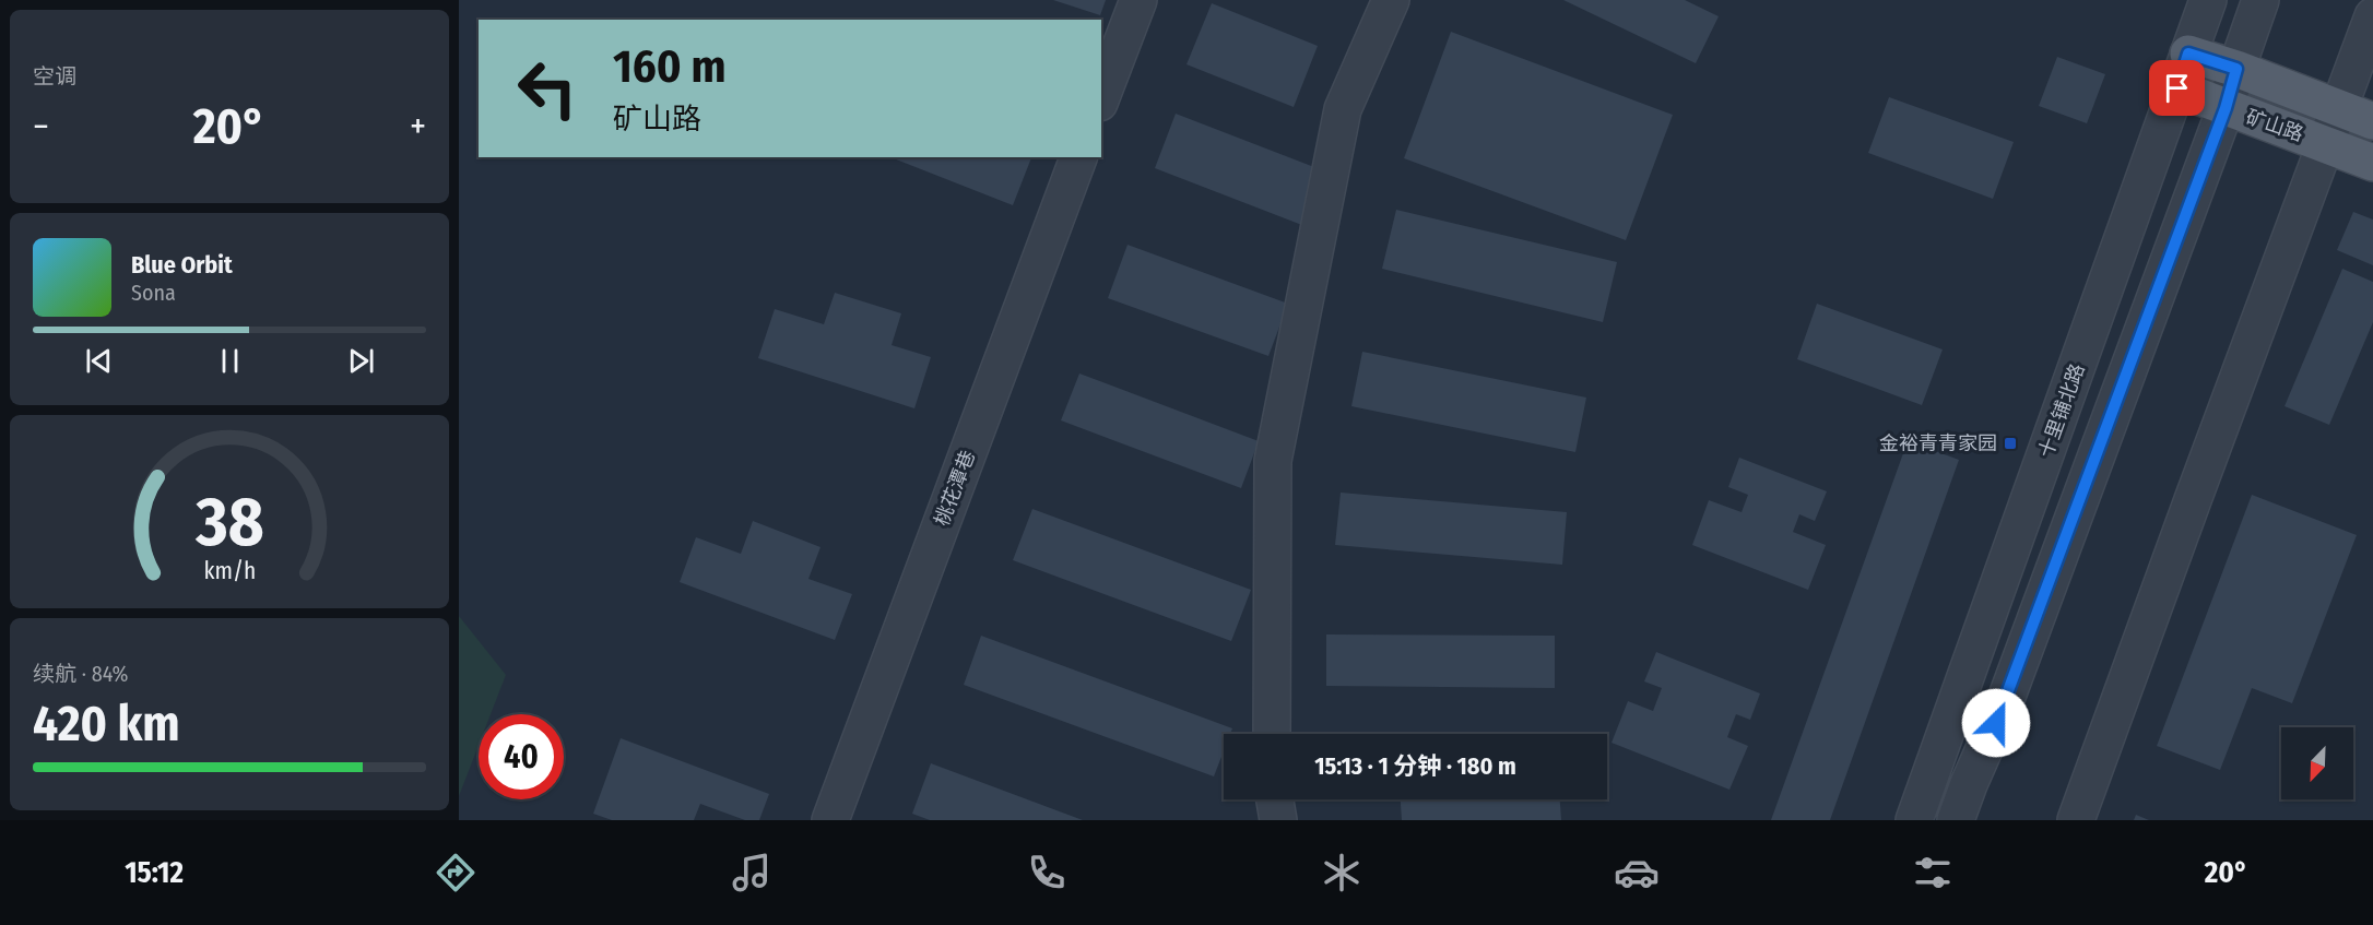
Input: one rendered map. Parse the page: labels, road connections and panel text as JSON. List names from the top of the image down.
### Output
{
  "streets": {
    "main road": ["矿山路"],
    "street": ["十里铺北路", "桃花潭巷"]
  },
  "crossings": [
    ["矿山路", "十里铺北路"]
  ],
  "places": {
    "transit": ["金裕青青家园"]
  },
  "north": "bottom left",
  "page": {
    "tile": [
      "空调",
      ["续航 · 84%", "420 km"]
    ],
    "turn": ["160 m", "矿山路"],
    "heat": ["−", "20°", "+"],
    "song": ["Blue Orbit", "Sona"],
    "limit": "40",
    "trip": "15:13 · 1 分钟 · 180 m",
    "tabs": ["15:12", "20°"],
    "gauge": ["38", "km/h"]
  }
}
